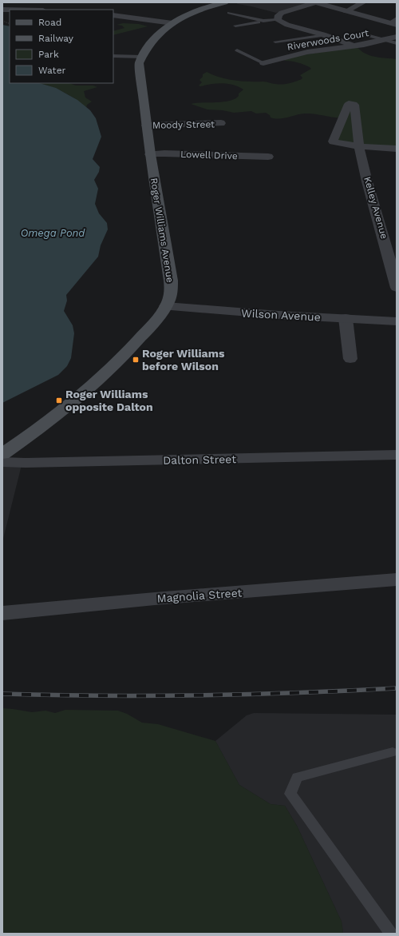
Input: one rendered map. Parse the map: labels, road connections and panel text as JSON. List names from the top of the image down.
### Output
{
  "streets": {
    "main road": ["Roger Williams Avenue"],
    "street": [
      "Riverwoods Court",
      "Moody Street",
      "Lowell Drive",
      "Kelley Avenue",
      "Wilson Avenue",
      "Dalton Street",
      "Magnolia Street"
    ]
  },
  "crossings": [
    ["Moody Street", "Roger Williams Avenue"],
    ["Lowell Drive", "Roger Williams Avenue"],
    ["Roger Williams Avenue", "Wilson Avenue"]
  ],
  "water": ["Omega Pond"],
  "places": {
    "transit": ["Roger Williams before Wilson", "Roger Williams opposite Dalton"]
  },
  "legend": [
    "Road",
    "Railway",
    "Park",
    "Water"
  ]
}
